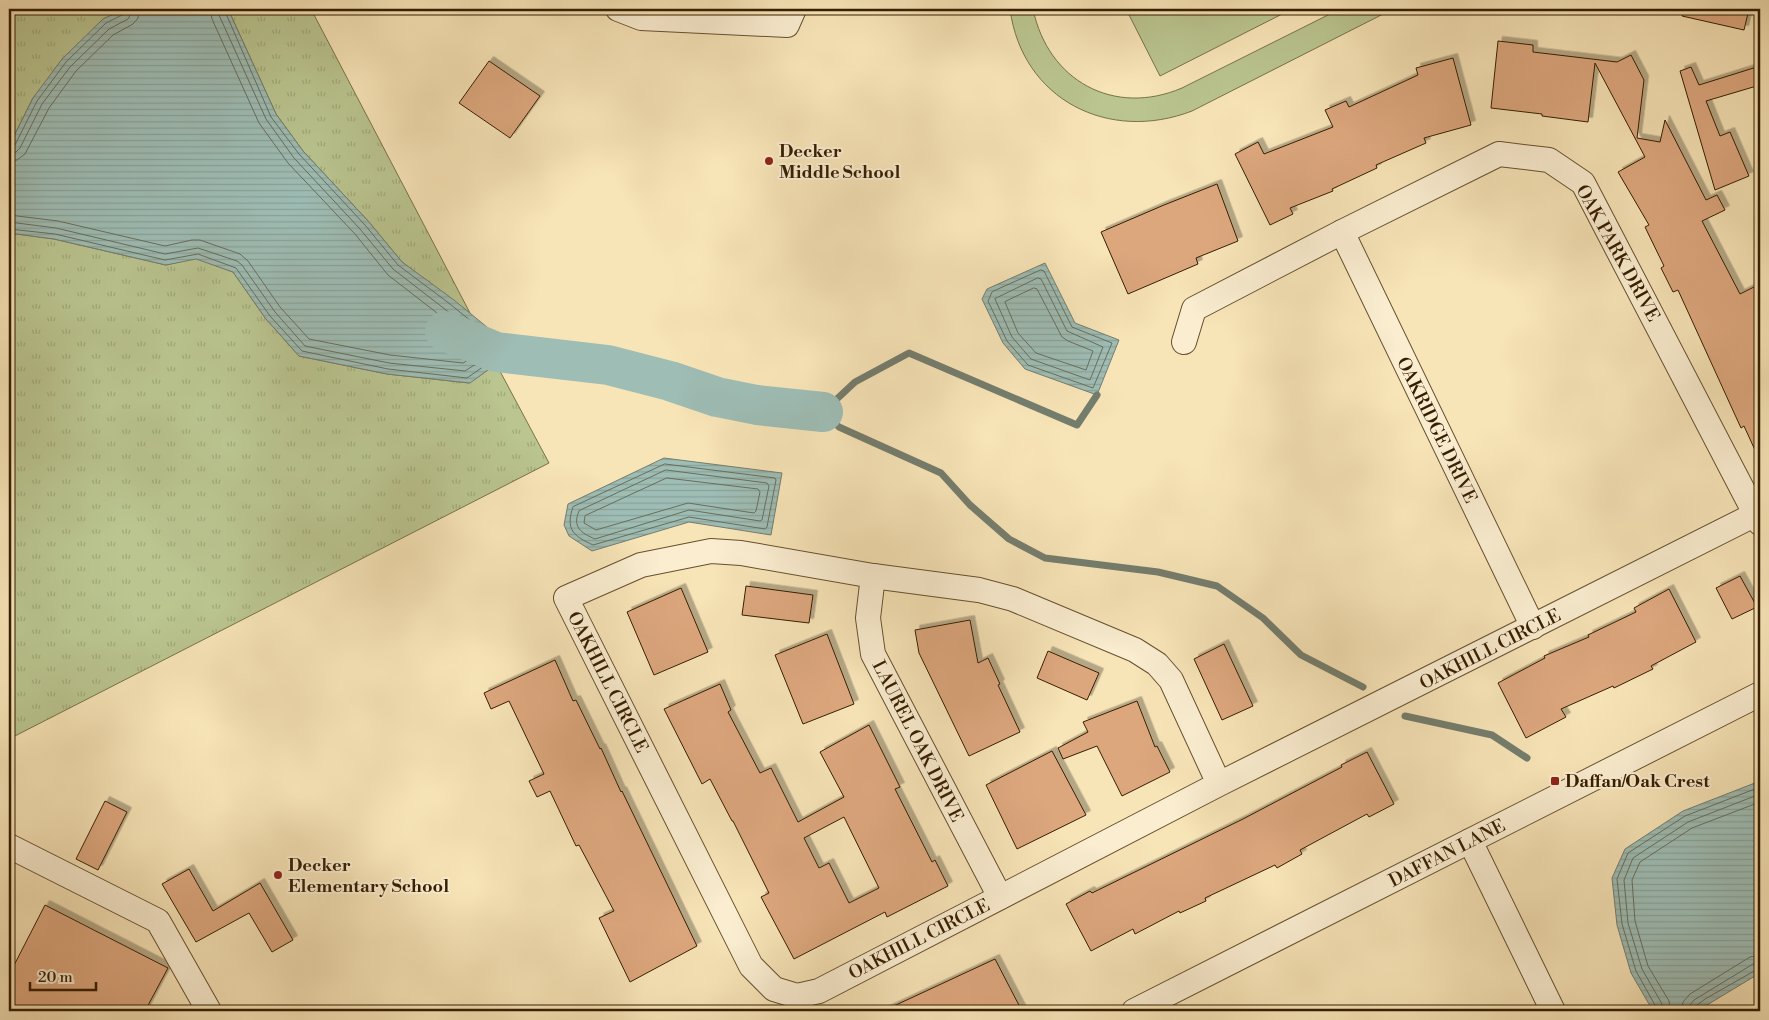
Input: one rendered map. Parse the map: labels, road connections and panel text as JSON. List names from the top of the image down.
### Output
{
  "streets": {
    "street": [
      "OAK PARK DRIVE",
      "OAKRIDGE DRIVE",
      "OAKHILL CIRCLE",
      "LAUREL OAK DRIVE",
      "DAFFAN LANE"
    ]
  },
  "crossings": [
    ["OAK PARK DRIVE", "OAKRIDGE DRIVE"],
    ["OAK PARK DRIVE", "OAKHILL CIRCLE"],
    ["OAKRIDGE DRIVE", "OAKHILL CIRCLE"],
    ["OAKHILL CIRCLE", "LAUREL OAK DRIVE"]
  ],
  "places": {
    "other": ["Decker Middle School", "Decker Elementary School"],
    "transit": ["Daffan/Oak Crest"]
  },
  "scale_bar": "20 m"
}
